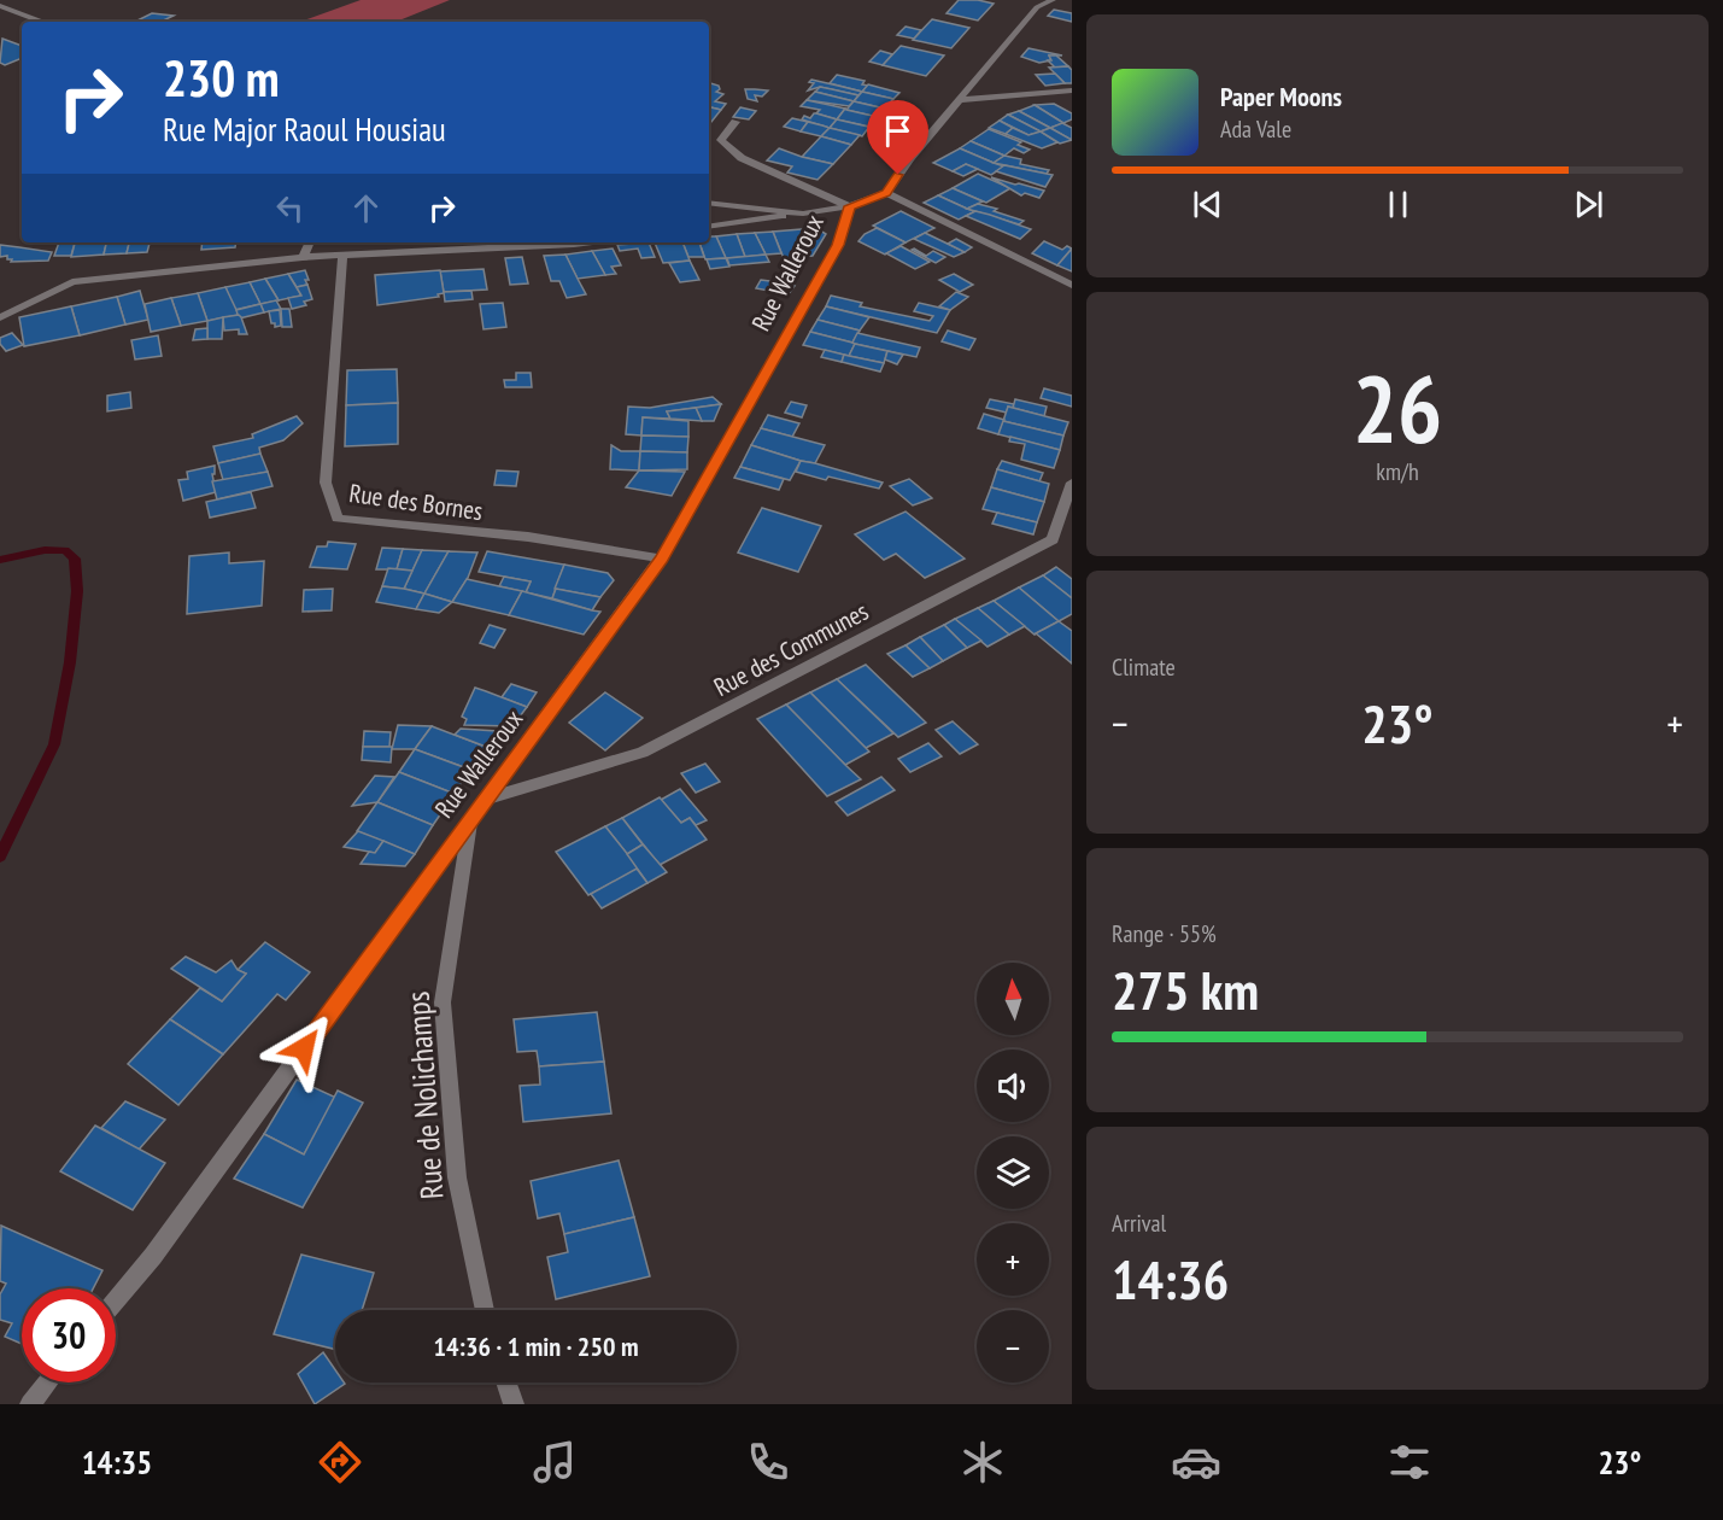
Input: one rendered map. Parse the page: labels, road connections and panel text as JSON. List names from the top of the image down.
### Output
{
  "streets": {
    "street": [
      "Rue Walleroux",
      "Rue des Bornes",
      "Rue des Communes",
      "Rue de Nolichamps"
    ]
  },
  "crossings": [
    ["Rue Walleroux", "Rue des Bornes"],
    ["Rue Walleroux", "Rue des Communes"],
    ["Rue Walleroux", "Rue de Nolichamps"]
  ],
  "north": "top",
  "page": {
    "turn": ["230 m", "Rue Major Raoul Housiau"],
    "song": ["Paper Moons", "Ada Vale"],
    "tile": [
      ["26", "km/h"],
      "Climate",
      ["Range · 55%", "275 km"],
      ["Arrival", "14:36"]
    ],
    "heat": ["−", "23°", "+"],
    "map_buttons": ["+", "−"],
    "limit": "30",
    "trip": "14:36 · 1 min · 250 m",
    "tabs": ["14:35", "23°"]
  }
}
